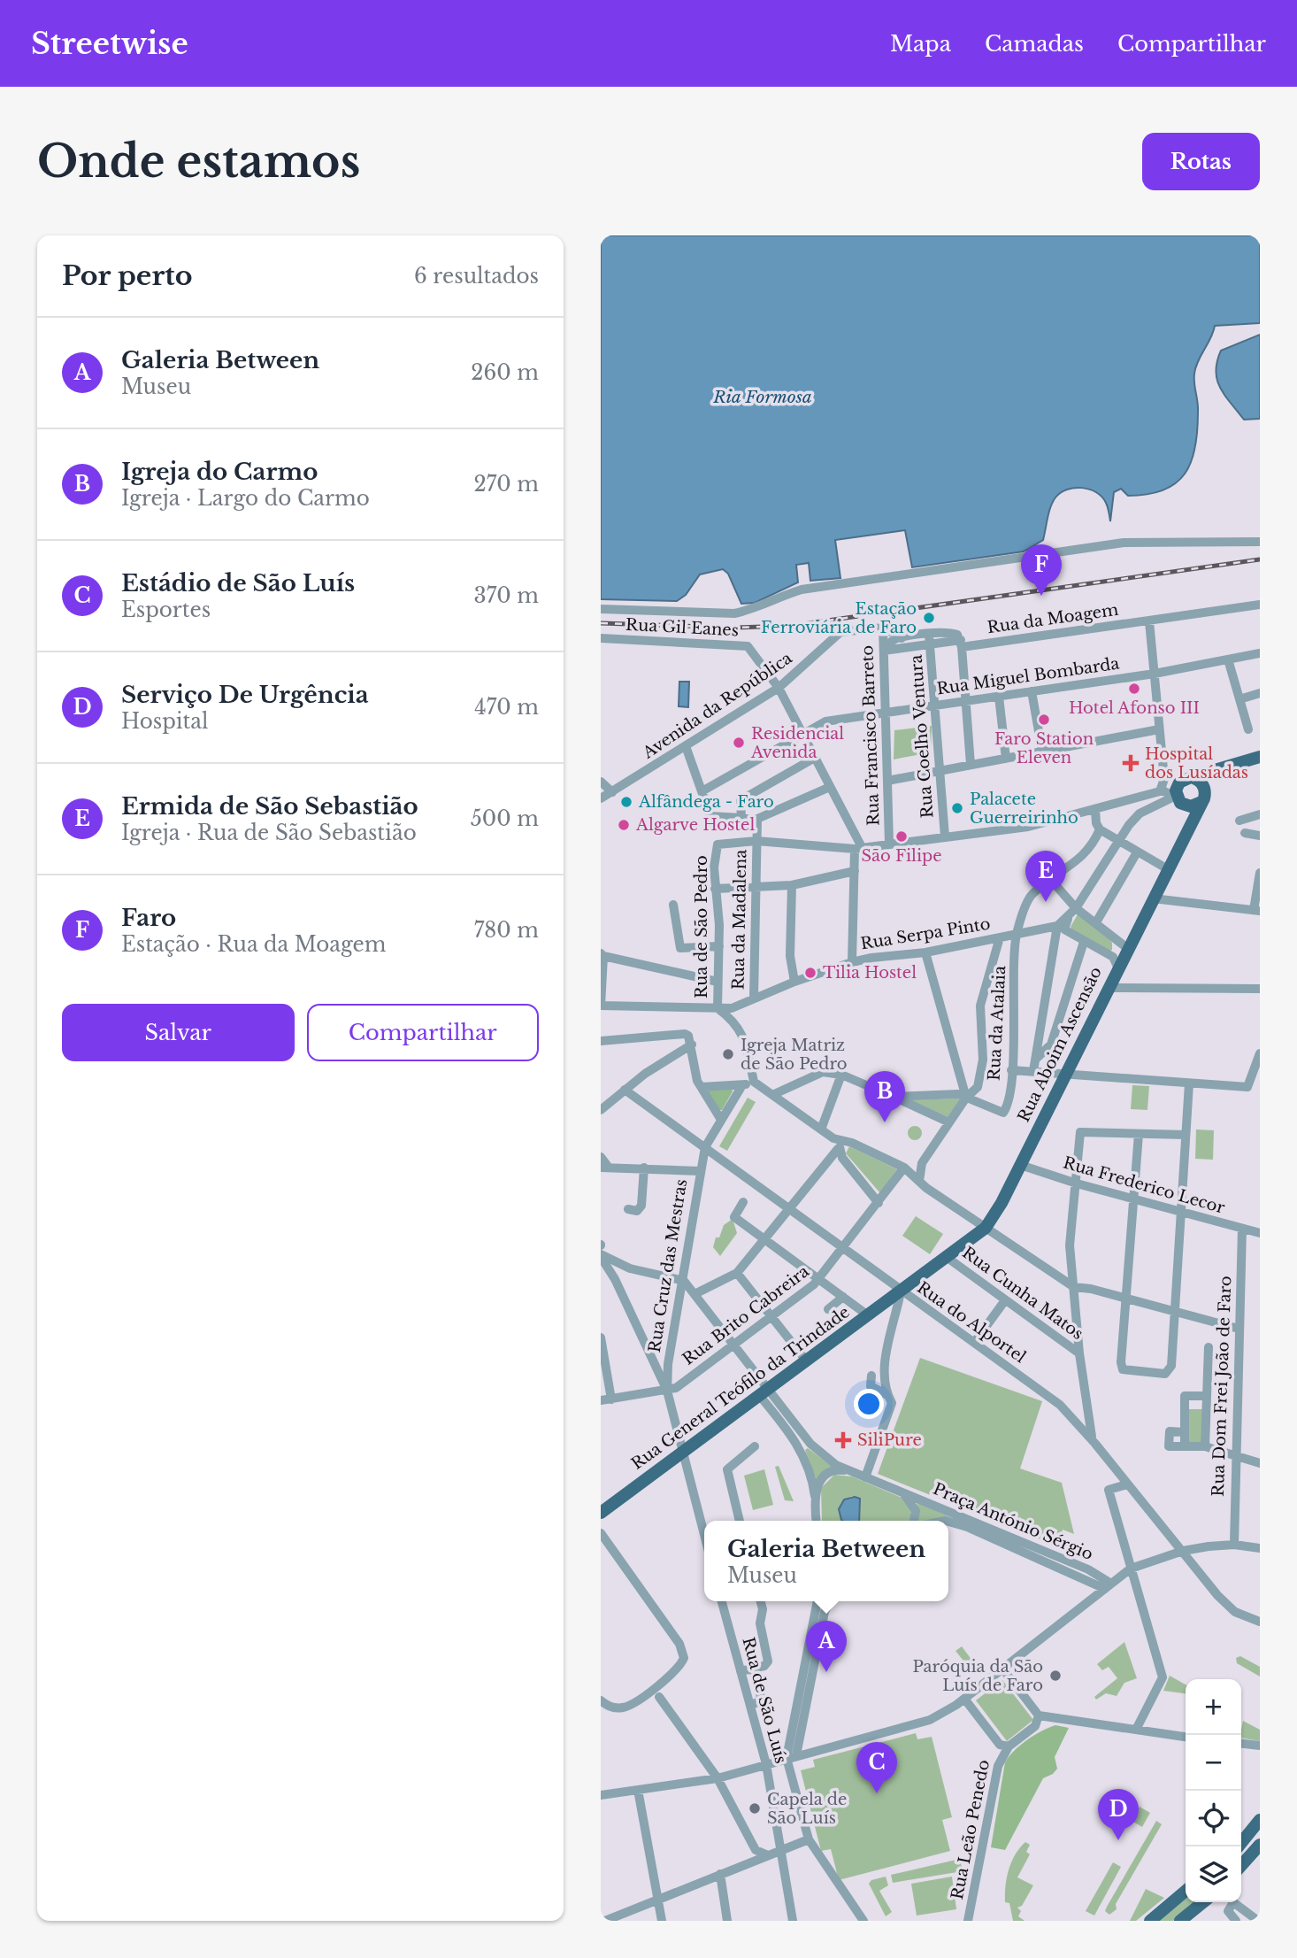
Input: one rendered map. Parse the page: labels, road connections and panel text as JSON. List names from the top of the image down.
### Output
{
  "streets": {
    "main road": ["Rua Aboim Ascensão", "Rua General Teófilo da Trindade"],
    "street": [
      "Rua da Moagem",
      "Rua Gil Eanes",
      "Rua Miguel Bombarda",
      "Avenida da República",
      "Rua Francisco Barreto",
      "Rua Coelho Ventura",
      "Rua da Madalena",
      "Rua de São Pedro",
      "Rua Serpa Pinto",
      "Rua da Atalaia",
      "Rua Frederico Lecor",
      "Rua Cruz das Mestras",
      "Rua Cunha Matos",
      "Rua Brito Cabreira",
      "Rua do Alportel",
      "Rua Dom Frei João de Faro",
      "Praça António Sérgio",
      "Rua de São Luís",
      "Rua Leão Penedo"
    ]
  },
  "crossings": [
    ["Rua da Moagem", "Rua Coelho Ventura"],
    ["Rua Gil Eanes", "Avenida da República"],
    ["Rua Miguel Bombarda", "Rua Francisco Barreto"],
    ["Rua Miguel Bombarda", "Rua Coelho Ventura"],
    ["Avenida da República", "Rua Francisco Barreto"],
    ["Rua da Madalena", "Rua de São Pedro"],
    ["Rua da Madalena", "Rua Serpa Pinto"],
    ["Rua de São Pedro", "Rua Serpa Pinto"],
    ["Rua Serpa Pinto", "Rua da Atalaia"],
    ["Rua Aboim Ascensão", "Rua Frederico Lecor"],
    ["Rua Aboim Ascensão", "Rua Cunha Matos"],
    ["Rua Aboim Ascensão", "Rua do Alportel"],
    ["Rua Aboim Ascensão", "Rua General Teófilo da Trindade"],
    ["Rua Frederico Lecor", "Rua Dom Frei João de Faro"],
    ["Rua Cruz das Mestras", "Rua Brito Cabreira"],
    ["Rua Cruz das Mestras", "Rua do Alportel"],
    ["Rua Brito Cabreira", "Rua do Alportel"],
    ["Rua do Alportel", "Rua General Teófilo da Trindade"],
    ["Rua General Teófilo da Trindade", "Praça António Sérgio"]
  ],
  "water": ["Ria Formosa"],
  "places": {
    "other": [
      "Estação Ferroviária de Faro",
      "Hotel Afonso III",
      "Faro Station Eleven",
      "Residencial Avenida",
      "Alfândega - Faro",
      "Palacete Guerreirinho",
      "Algarve Hostel",
      "São Filipe",
      "Tilia Hostel",
      "Igreja Matriz de São Pedro",
      "Paróquia da São Luís de Faro",
      "Capela de São Luís"
    ],
    "health": ["Hospital dos Lusíadas", "SiliPure"]
  },
  "page": {
    "header": "Streetwise",
    "nav": ["Mapa", "Camadas", "Compartilhar"],
    "buttons": [
      "Rotas",
      ["Salvar", "Compartilhar"]
    ],
    "title": "Onde estamos",
    "heading": ["Por perto", "6 resultados"],
    "list": [
      {
        "mark": "A",
        "name": "Galeria Between",
        "note": "Museu",
        "value": "260 m"
      },
      {
        "mark": "B",
        "name": "Igreja do Carmo",
        "note": "Igreja · Largo do Carmo",
        "value": "270 m"
      },
      {
        "mark": "C",
        "name": "Estádio de São Luís",
        "note": "Esportes",
        "value": "370 m"
      },
      {
        "mark": "D",
        "name": "Serviço De Urgência",
        "note": "Hospital",
        "value": "470 m"
      },
      {
        "mark": "E",
        "name": "Ermida de São Sebastião",
        "note": "Igreja · Rua de São Sebastião",
        "value": "500 m"
      },
      {
        "mark": "F",
        "name": "Faro",
        "note": "Estação · Rua da Moagem",
        "value": "780 m"
      }
    ],
    "pins": [
      "F",
      "E",
      "B",
      "A",
      "C",
      "D"
    ],
    "popup": ["Galeria Between", "Museu"],
    "map_buttons": ["+", "−"]
  }
}
